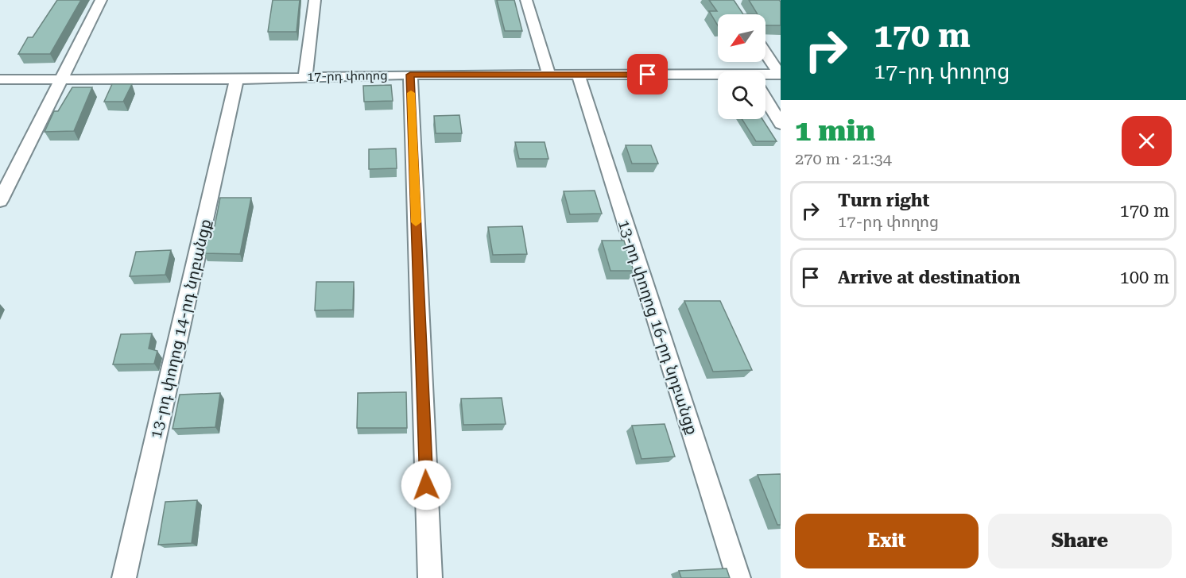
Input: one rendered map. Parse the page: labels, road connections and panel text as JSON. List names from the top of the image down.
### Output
{
  "streets": {
    "street": ["17-րդ փողոց", "13-րդ փողոց 16-րդ նրբանցք", "13-րդ փողոց 14-րդ նրբանցք"]
  },
  "crossings": [
    ["17-րդ փողոց", "13-րդ փողոց 16-րդ նրբանցք"],
    ["17-րդ փողոց", "13-րդ փողոց 14-րդ նրբանցք"]
  ],
  "north": "bottom left",
  "page": {
    "turn": ["170 m", "17-րդ փողոց"],
    "heading": ["1 min", "270 m · 21:34"],
    "list": [
      {
        "name": "Turn right",
        "note": "17-րդ փողոց",
        "value": "170 m"
      },
      {
        "name": "Arrive at destination",
        "value": "100 m"
      }
    ],
    "buttons": ["Exit", "Share"]
  }
}
